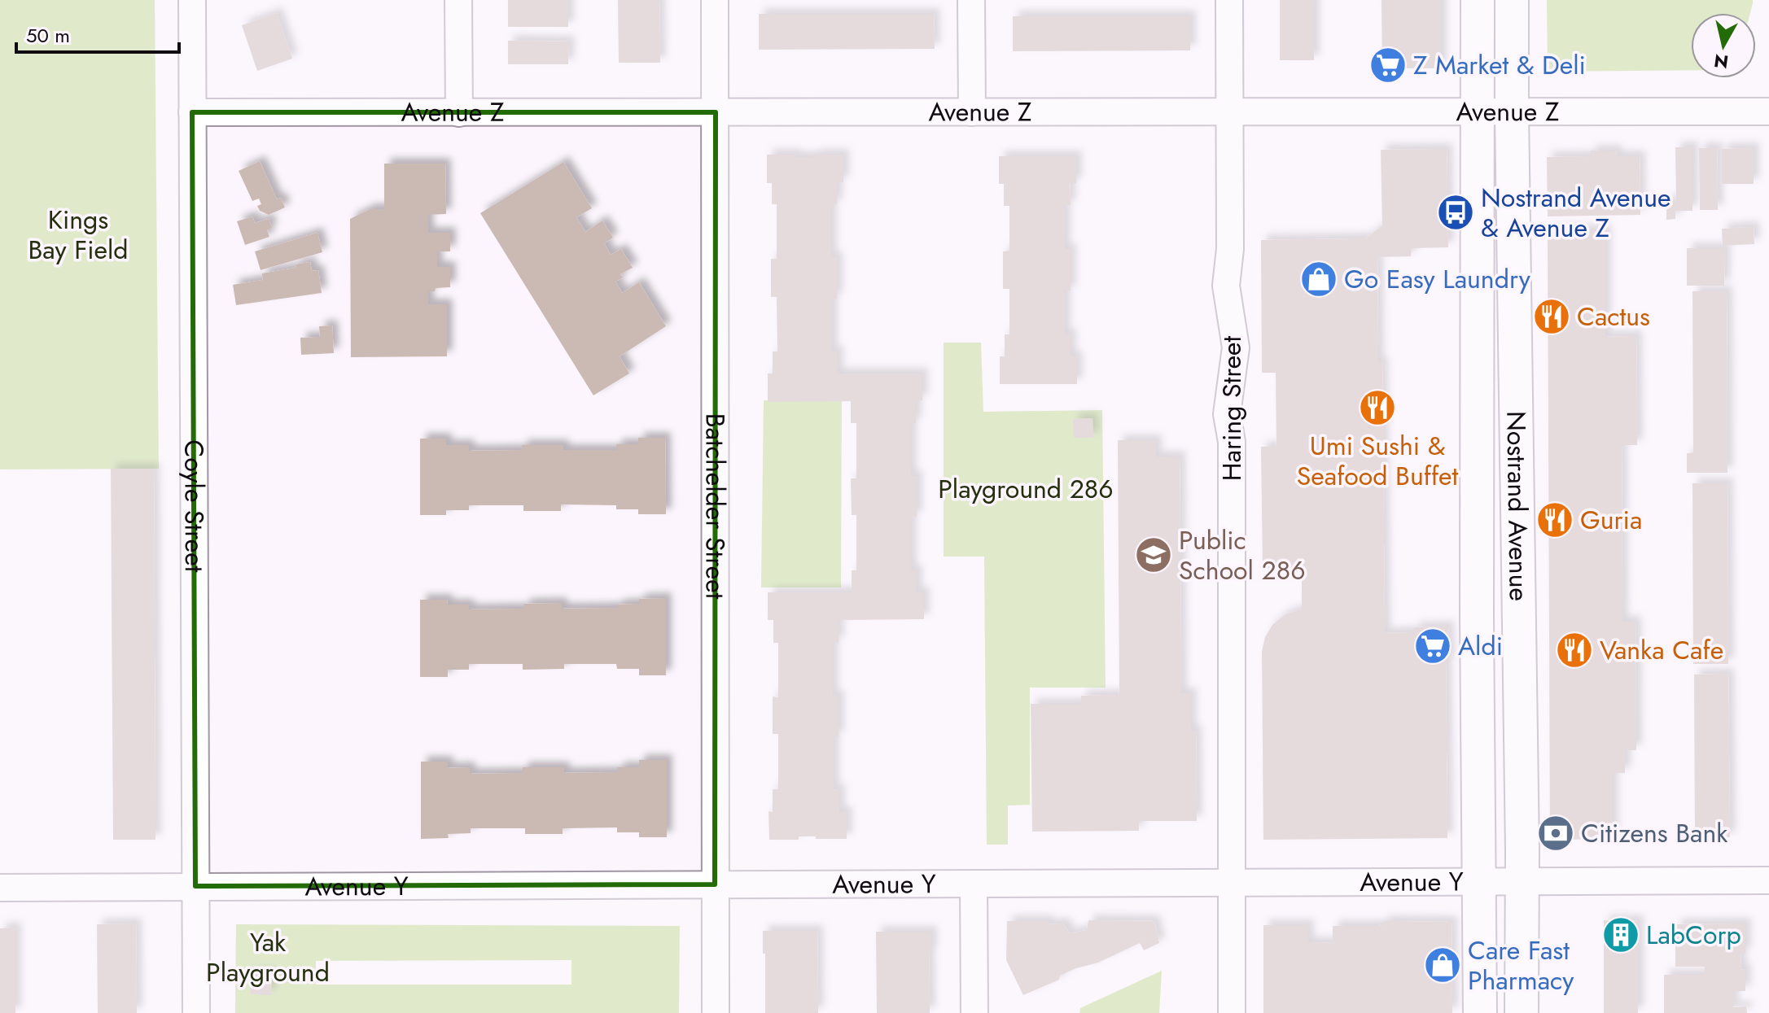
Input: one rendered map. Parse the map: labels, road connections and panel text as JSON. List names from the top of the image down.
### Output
{
  "streets": {
    "main road": ["Nostrand Avenue"],
    "street": [
      "Avenue Z",
      "Haring Street",
      "Batchelder Street",
      "Coyle Street",
      "Avenue Y"
    ]
  },
  "crossings": [
    ["Avenue Z", "Haring Street"],
    ["Avenue Z", "Batchelder Street"],
    ["Avenue Z", "Coyle Street"],
    ["Avenue Z", "Nostrand Avenue"],
    ["Haring Street", "Avenue Y"],
    ["Batchelder Street", "Avenue Y"],
    ["Coyle Street", "Avenue Y"],
    ["Nostrand Avenue", "Avenue Y"]
  ],
  "parks": ["Kings Bay Field", "Playground 286", "Yak Playground"],
  "places": {
    "supermarket": ["Z Market & Deli", "Aldi"],
    "bus stop": ["Nostrand Avenue & Avenue Z"],
    "shop": ["Go Easy Laundry", "Care Fast Pharmacy"],
    "restaurant": [
      "Cactus",
      "Umi Sushi & Seafood Buffet",
      "Guria",
      "Vanka Cafe"
    ],
    "school or university": ["Public School 286"],
    "bank": ["Citizens Bank"],
    "building": ["LabCorp"]
  },
  "scale_bar": "50 m",
  "north": "bottom"
}
